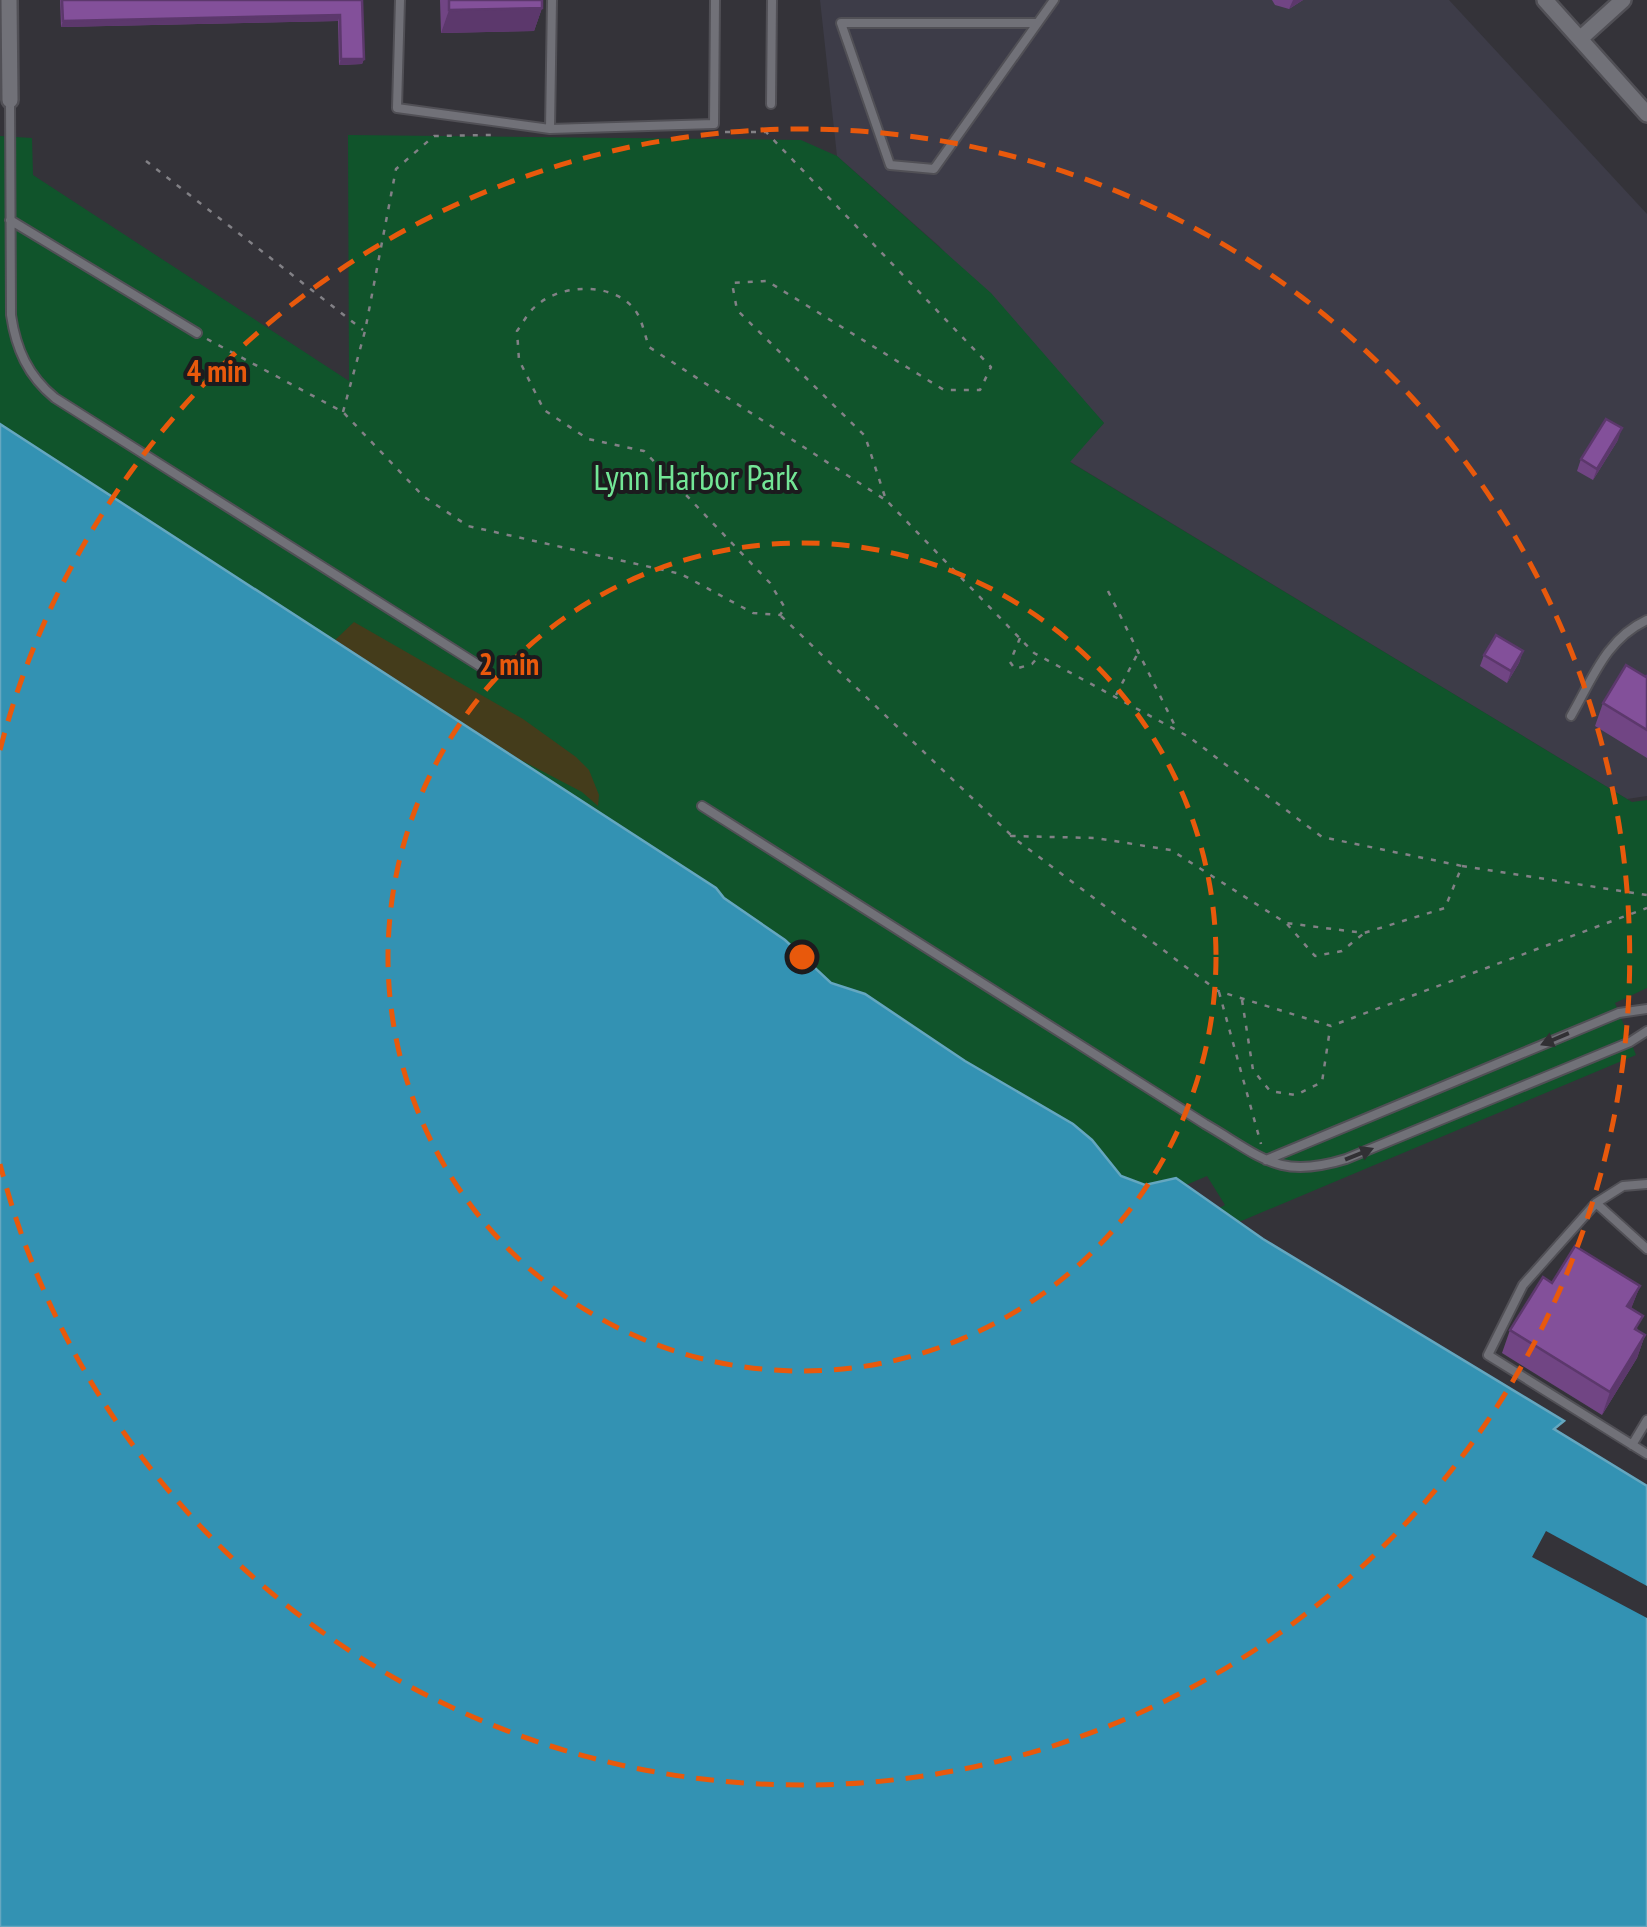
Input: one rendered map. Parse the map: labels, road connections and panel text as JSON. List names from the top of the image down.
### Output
{
  "parks": ["Lynn Harbor Park"],
  "rings": ["4 min", "2 min"]
}
